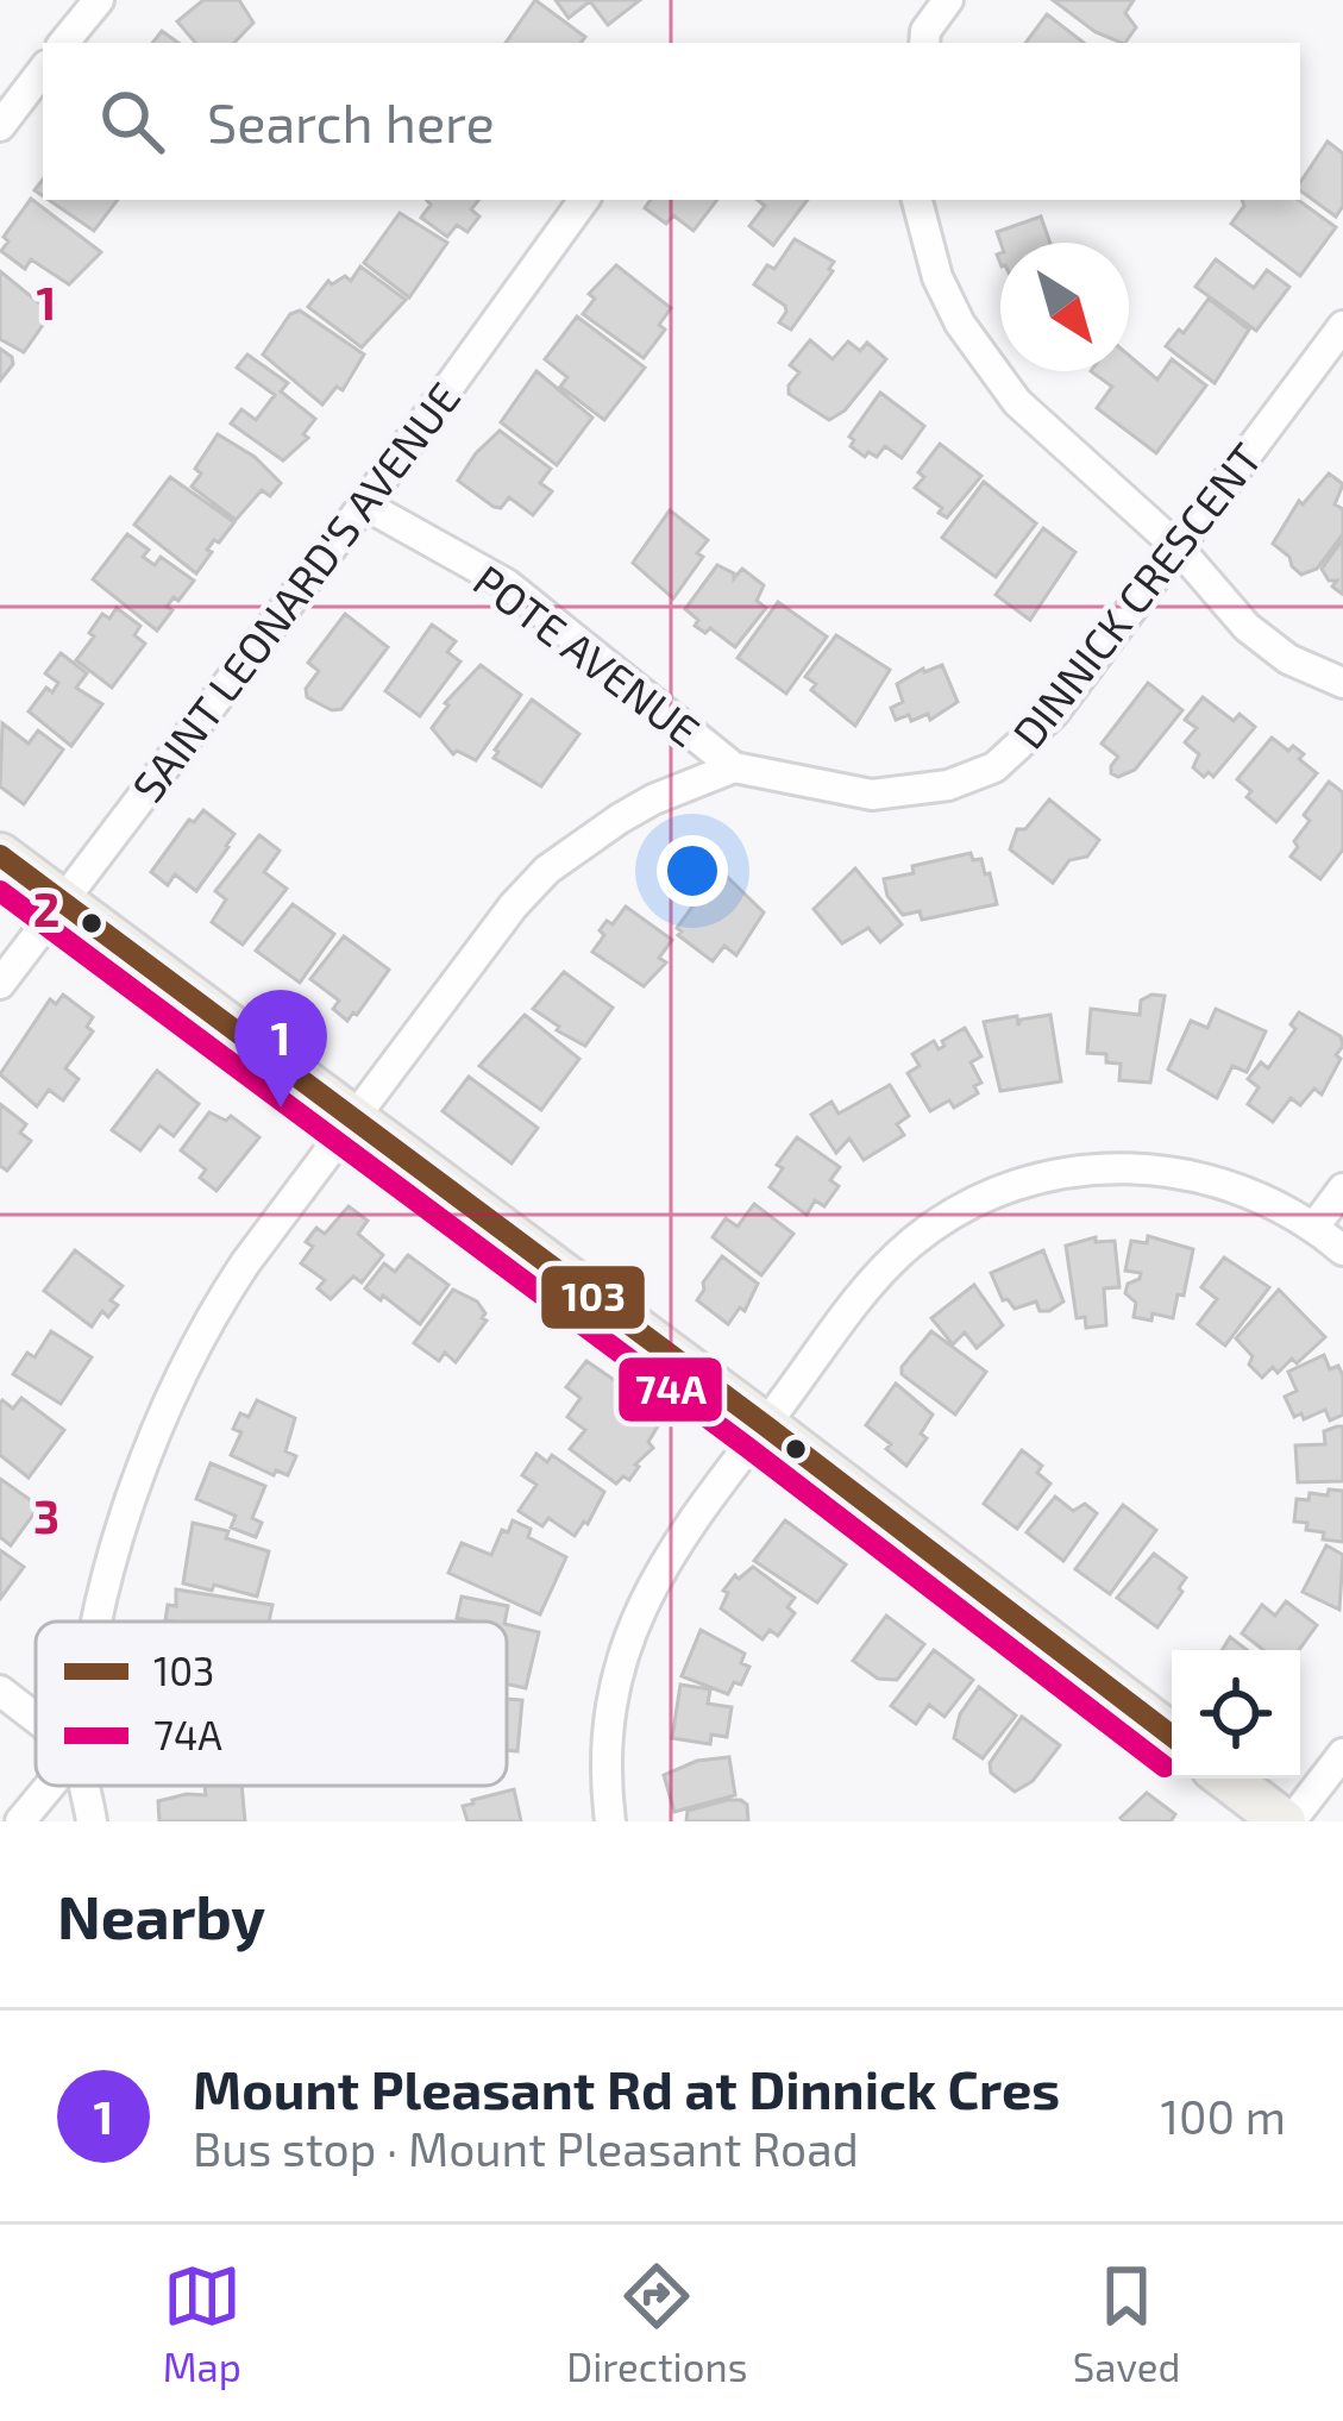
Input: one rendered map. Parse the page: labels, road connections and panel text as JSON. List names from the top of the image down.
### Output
{
  "streets": {
    "street": ["SAINT LEONARD'S AVENUE", "DINNICK CRESCENT", "POTE AVENUE"]
  },
  "crossings": [
    ["SAINT LEONARD'S AVENUE", "POTE AVENUE"],
    ["DINNICK CRESCENT", "POTE AVENUE"]
  ],
  "lines": ["transit line 103", "transit line 74A"],
  "legend": ["103", "74A"],
  "north": "bottom right",
  "page": {
    "search": "Search here",
    "pins": "1",
    "heading": "Nearby",
    "list": [
      {
        "mark": "1",
        "name": "Mount Pleasant Rd at Dinnick Cres",
        "note": "Bus stop · Mount Pleasant Road",
        "value": "100 m"
      }
    ],
    "nav": ["Map", "Directions", "Saved"]
  },
  "grid": {
    "rows": ["1", "2", "3"]
  }
}
